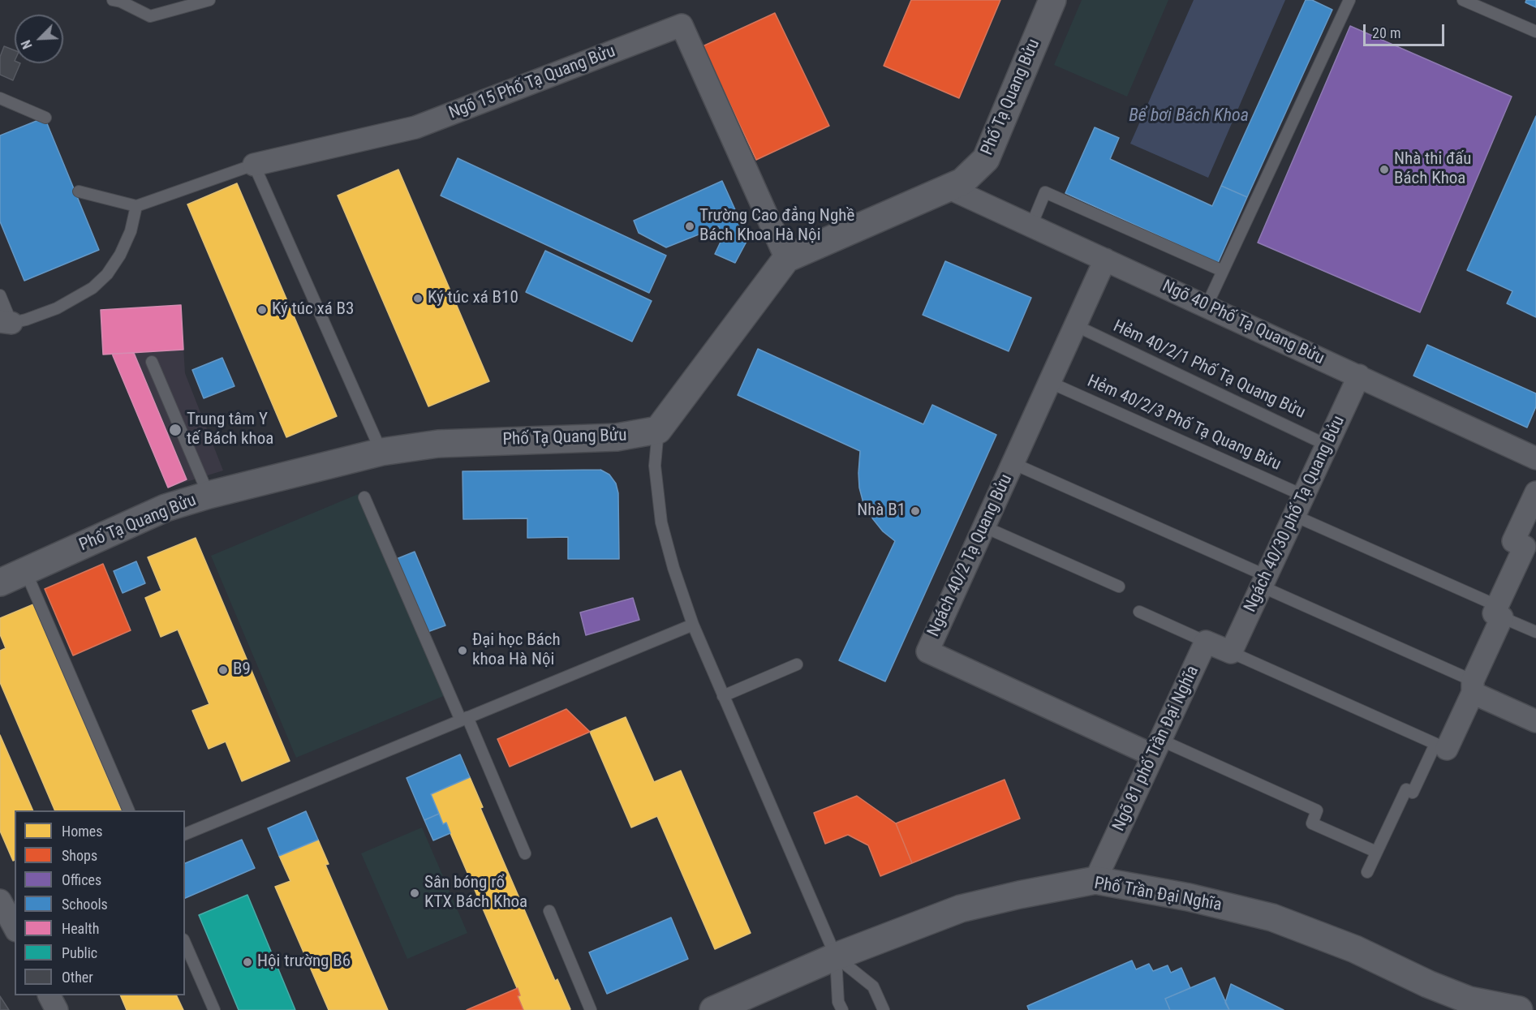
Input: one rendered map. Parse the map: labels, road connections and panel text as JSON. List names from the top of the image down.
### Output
{
  "streets": {
    "street": [
      "Ngõ 15 Phố Tạ Quang Bửu",
      "Phố Tạ Quang Bửu",
      "Ngõ 40 Phố Tạ Quang Bửu",
      "Ngách 40/30 phố Tạ Quang Bửu",
      "Ngách 40/2 Tạ Quang Bửu",
      "Ngõ 81 phố Trần Đại Nghĩa",
      "Phố Trần Đại Nghĩa"
    ],
    "lane": ["Hẻm 40/2/1 Phố Tạ Quang Bửu", "Hẻm 40/2/3 Phố Tạ Quang Bửu"]
  },
  "crossings": [
    ["Ngõ 15 Phố Tạ Quang Bửu", "Phố Tạ Quang Bửu"],
    ["Phố Tạ Quang Bửu", "Ngõ 40 Phố Tạ Quang Bửu"],
    ["Ngõ 40 Phố Tạ Quang Bửu", "Ngách 40/30 phố Tạ Quang Bửu"],
    ["Ngõ 40 Phố Tạ Quang Bửu", "Ngách 40/2 Tạ Quang Bửu"],
    ["Hẻm 40/2/1 Phố Tạ Quang Bửu", "Ngách 40/30 phố Tạ Quang Bửu"],
    ["Hẻm 40/2/1 Phố Tạ Quang Bửu", "Ngách 40/2 Tạ Quang Bửu"],
    ["Hẻm 40/2/3 Phố Tạ Quang Bửu", "Ngách 40/30 phố Tạ Quang Bửu"],
    ["Hẻm 40/2/3 Phố Tạ Quang Bửu", "Ngách 40/2 Tạ Quang Bửu"],
    ["Ngách 40/2 Tạ Quang Bửu", "Ngõ 81 phố Trần Đại Nghĩa"],
    ["Ngõ 81 phố Trần Đại Nghĩa", "Phố Trần Đại Nghĩa"]
  ],
  "water": ["Bể bơi Bách Khoa"],
  "places": [
    "Nhà thi đấu Bách Khoa",
    "Trường Cao đẳng Nghề Bách Khoa Hà Nội",
    "Ký túc xá B10",
    "Ký túc xá B3",
    "Trung tâm Y tế Bách khoa",
    "Nhà B1",
    "Đại học Bách khoa Hà Nội",
    "B9",
    "Sân bóng rổ KTX Bách Khoa",
    "Hội trường B6"
  ],
  "legend": [
    "Homes",
    "Shops",
    "Offices",
    "Schools",
    "Health",
    "Public",
    "Other"
  ],
  "scale_bar": "20 m",
  "north": "bottom left"
}
